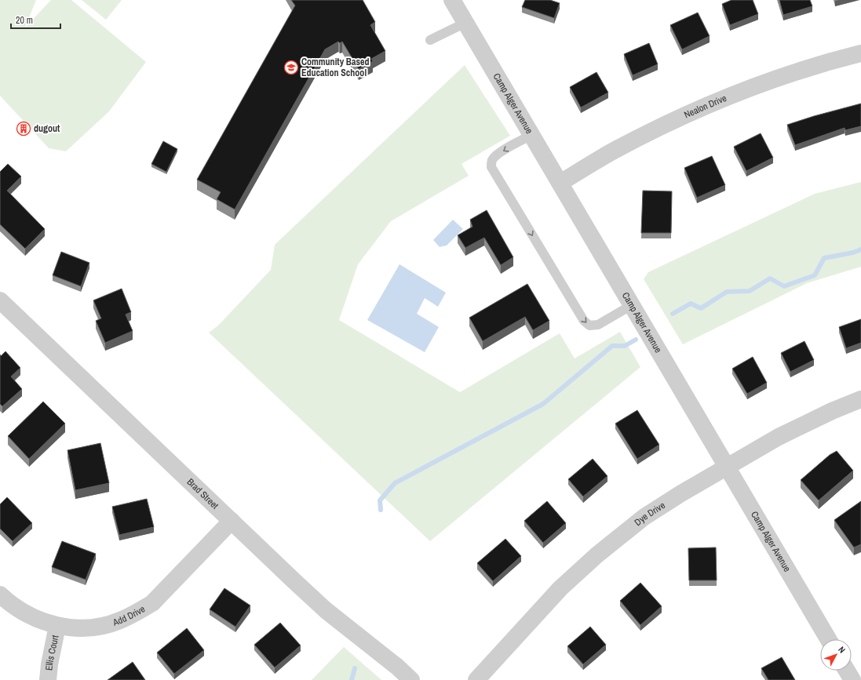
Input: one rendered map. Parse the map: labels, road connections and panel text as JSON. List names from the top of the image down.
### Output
{
  "streets": {
    "street": [
      "Camp Alger Avenue",
      "Nealon Drive",
      "Brad Street",
      "Dye Drive",
      "Add Drive",
      "Ellis Court"
    ]
  },
  "crossings": [
    ["Camp Alger Avenue", "Nealon Drive"],
    ["Camp Alger Avenue", "Dye Drive"],
    ["Brad Street", "Add Drive"],
    ["Add Drive", "Ellis Court"]
  ],
  "places": {
    "school or university": ["Community Based Education School"],
    "building": ["dugout"]
  },
  "scale_bar": "20 m",
  "north": "top right"
}
